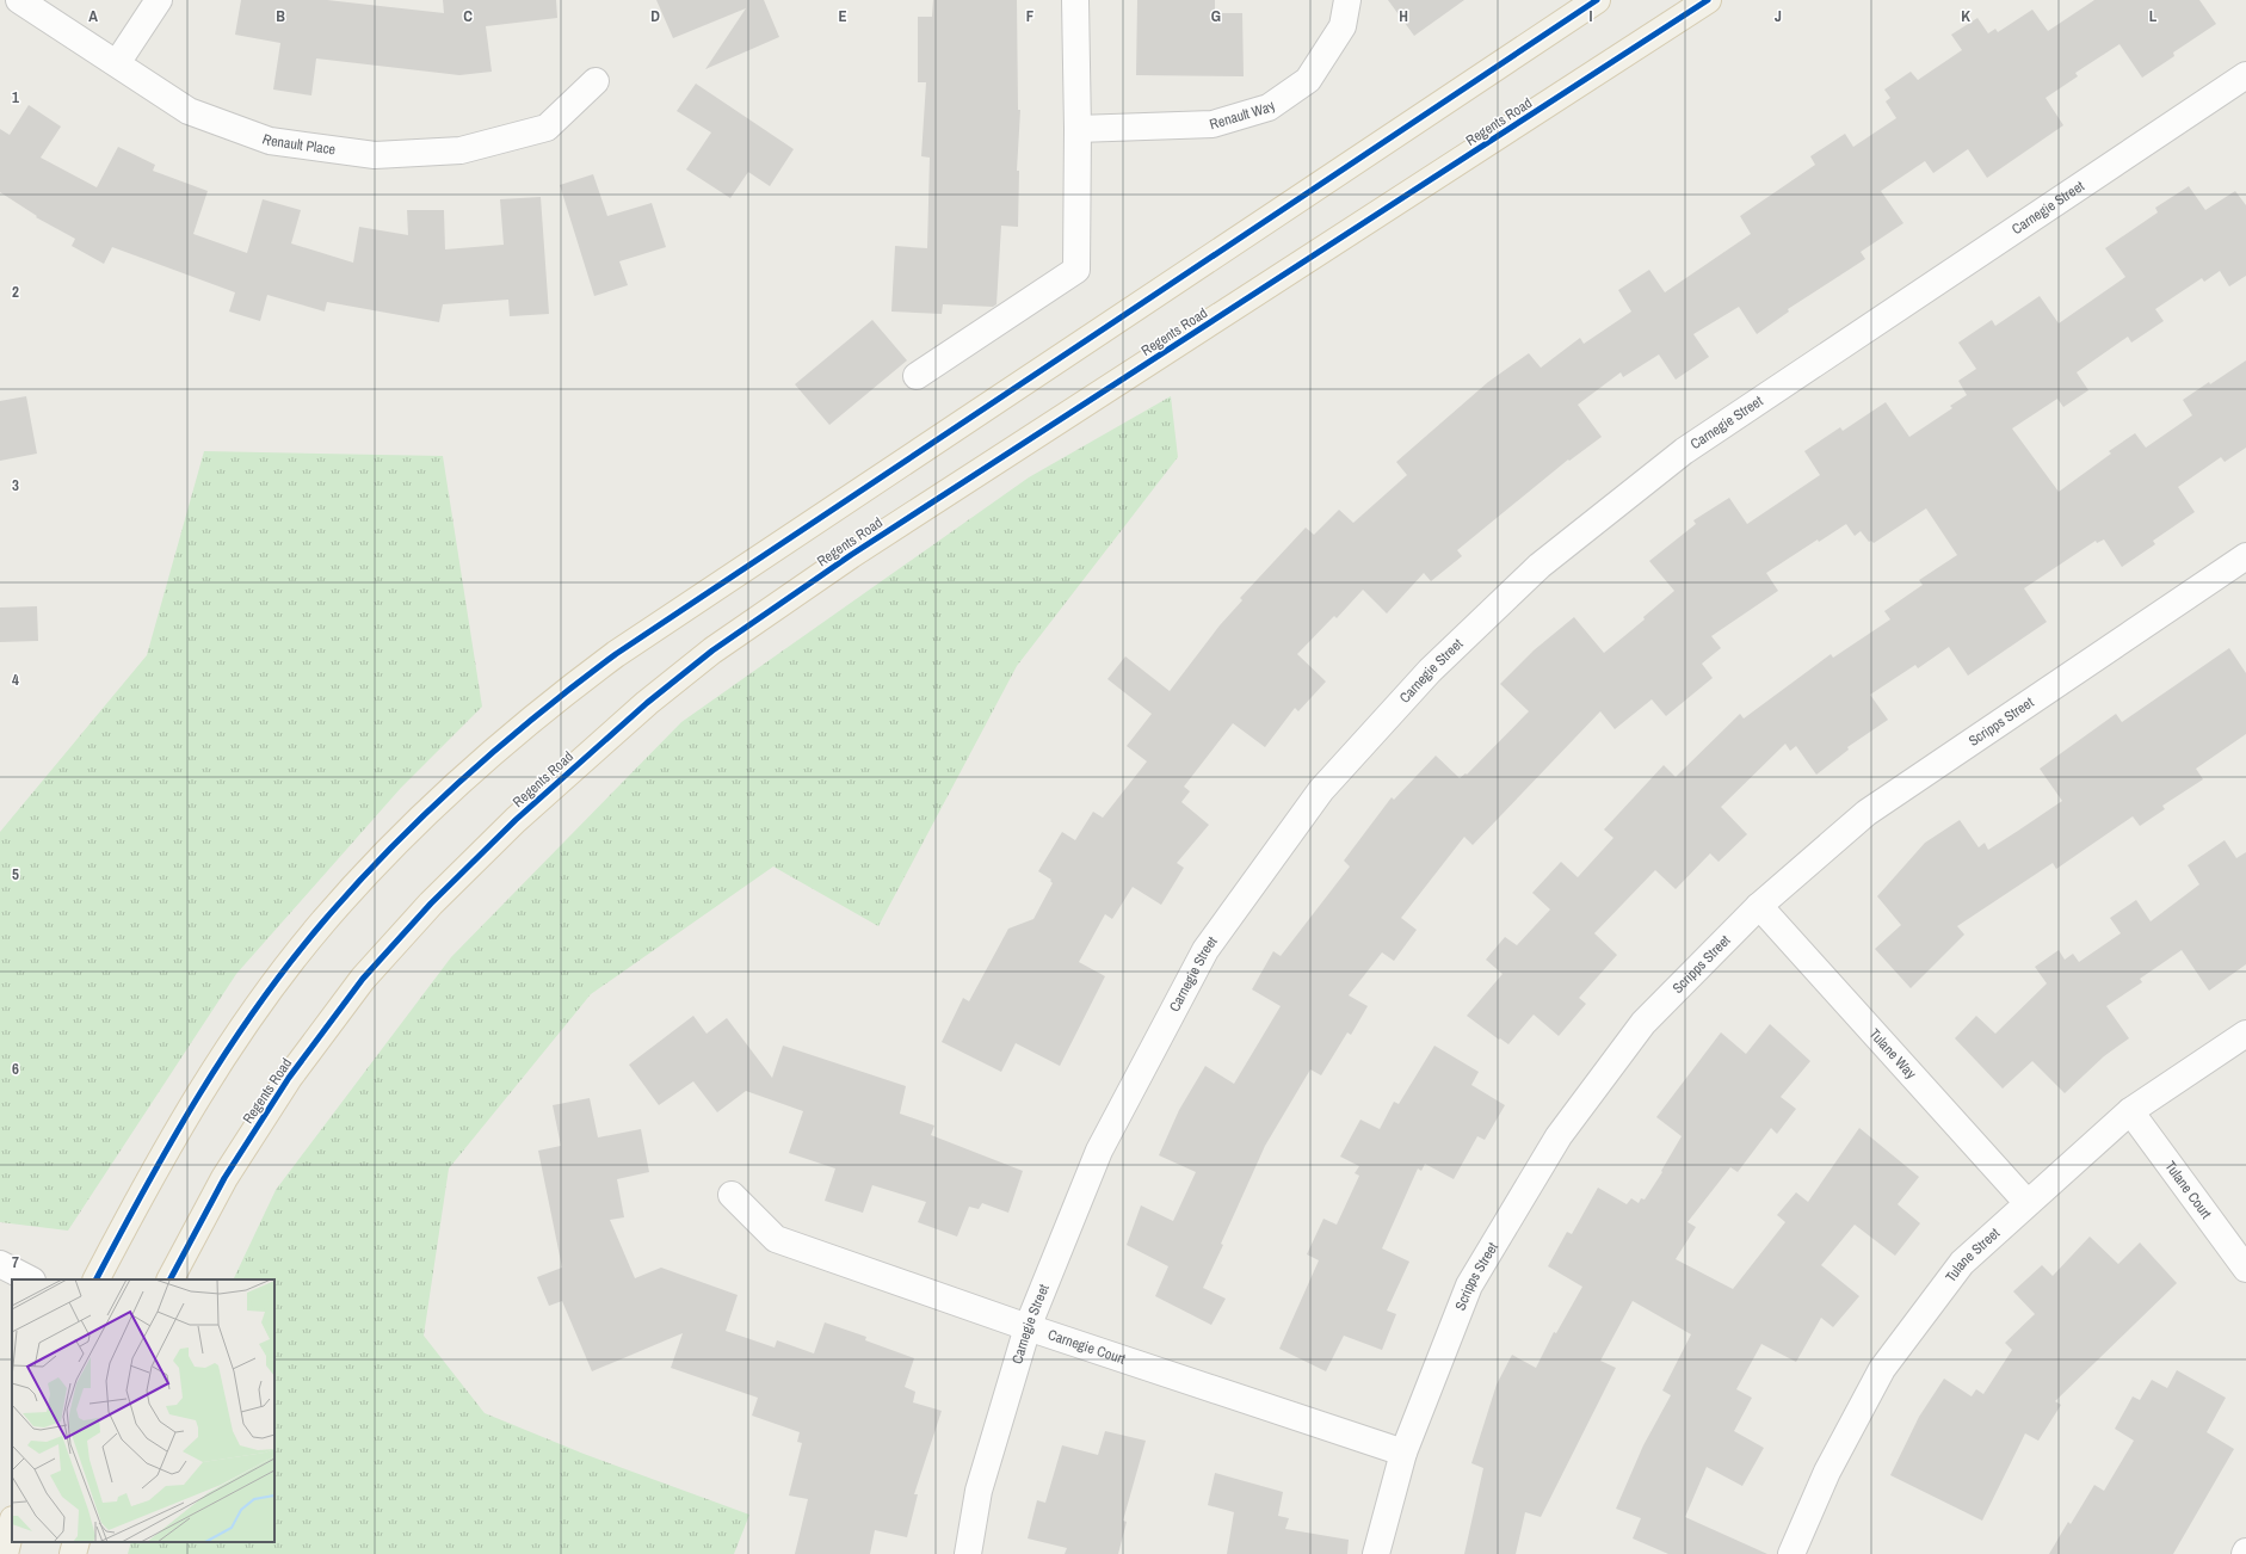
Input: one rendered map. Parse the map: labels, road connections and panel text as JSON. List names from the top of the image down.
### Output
{
  "streets": {
    "main road": ["Regents Road"],
    "street": [
      "Renault Way",
      "Renault Place",
      "Carnegie Street",
      "Scripps Street",
      "Tulane Way",
      "Tulane Court",
      "Tulane Street",
      "Carnegie Court"
    ]
  },
  "crossings": [
    ["Carnegie Street", "Carnegie Court"],
    ["Scripps Street", "Tulane Way"],
    ["Scripps Street", "Carnegie Court"],
    ["Tulane Way", "Tulane Street"],
    ["Tulane Court", "Tulane Street"]
  ],
  "grid": {
    "columns": [
      "A",
      "B",
      "C",
      "D",
      "E",
      "F",
      "G",
      "H",
      "I",
      "J",
      "K",
      "L"
    ],
    "rows": [
      "1",
      "2",
      "3",
      "4",
      "5",
      "6",
      "7"
    ]
  }
}
